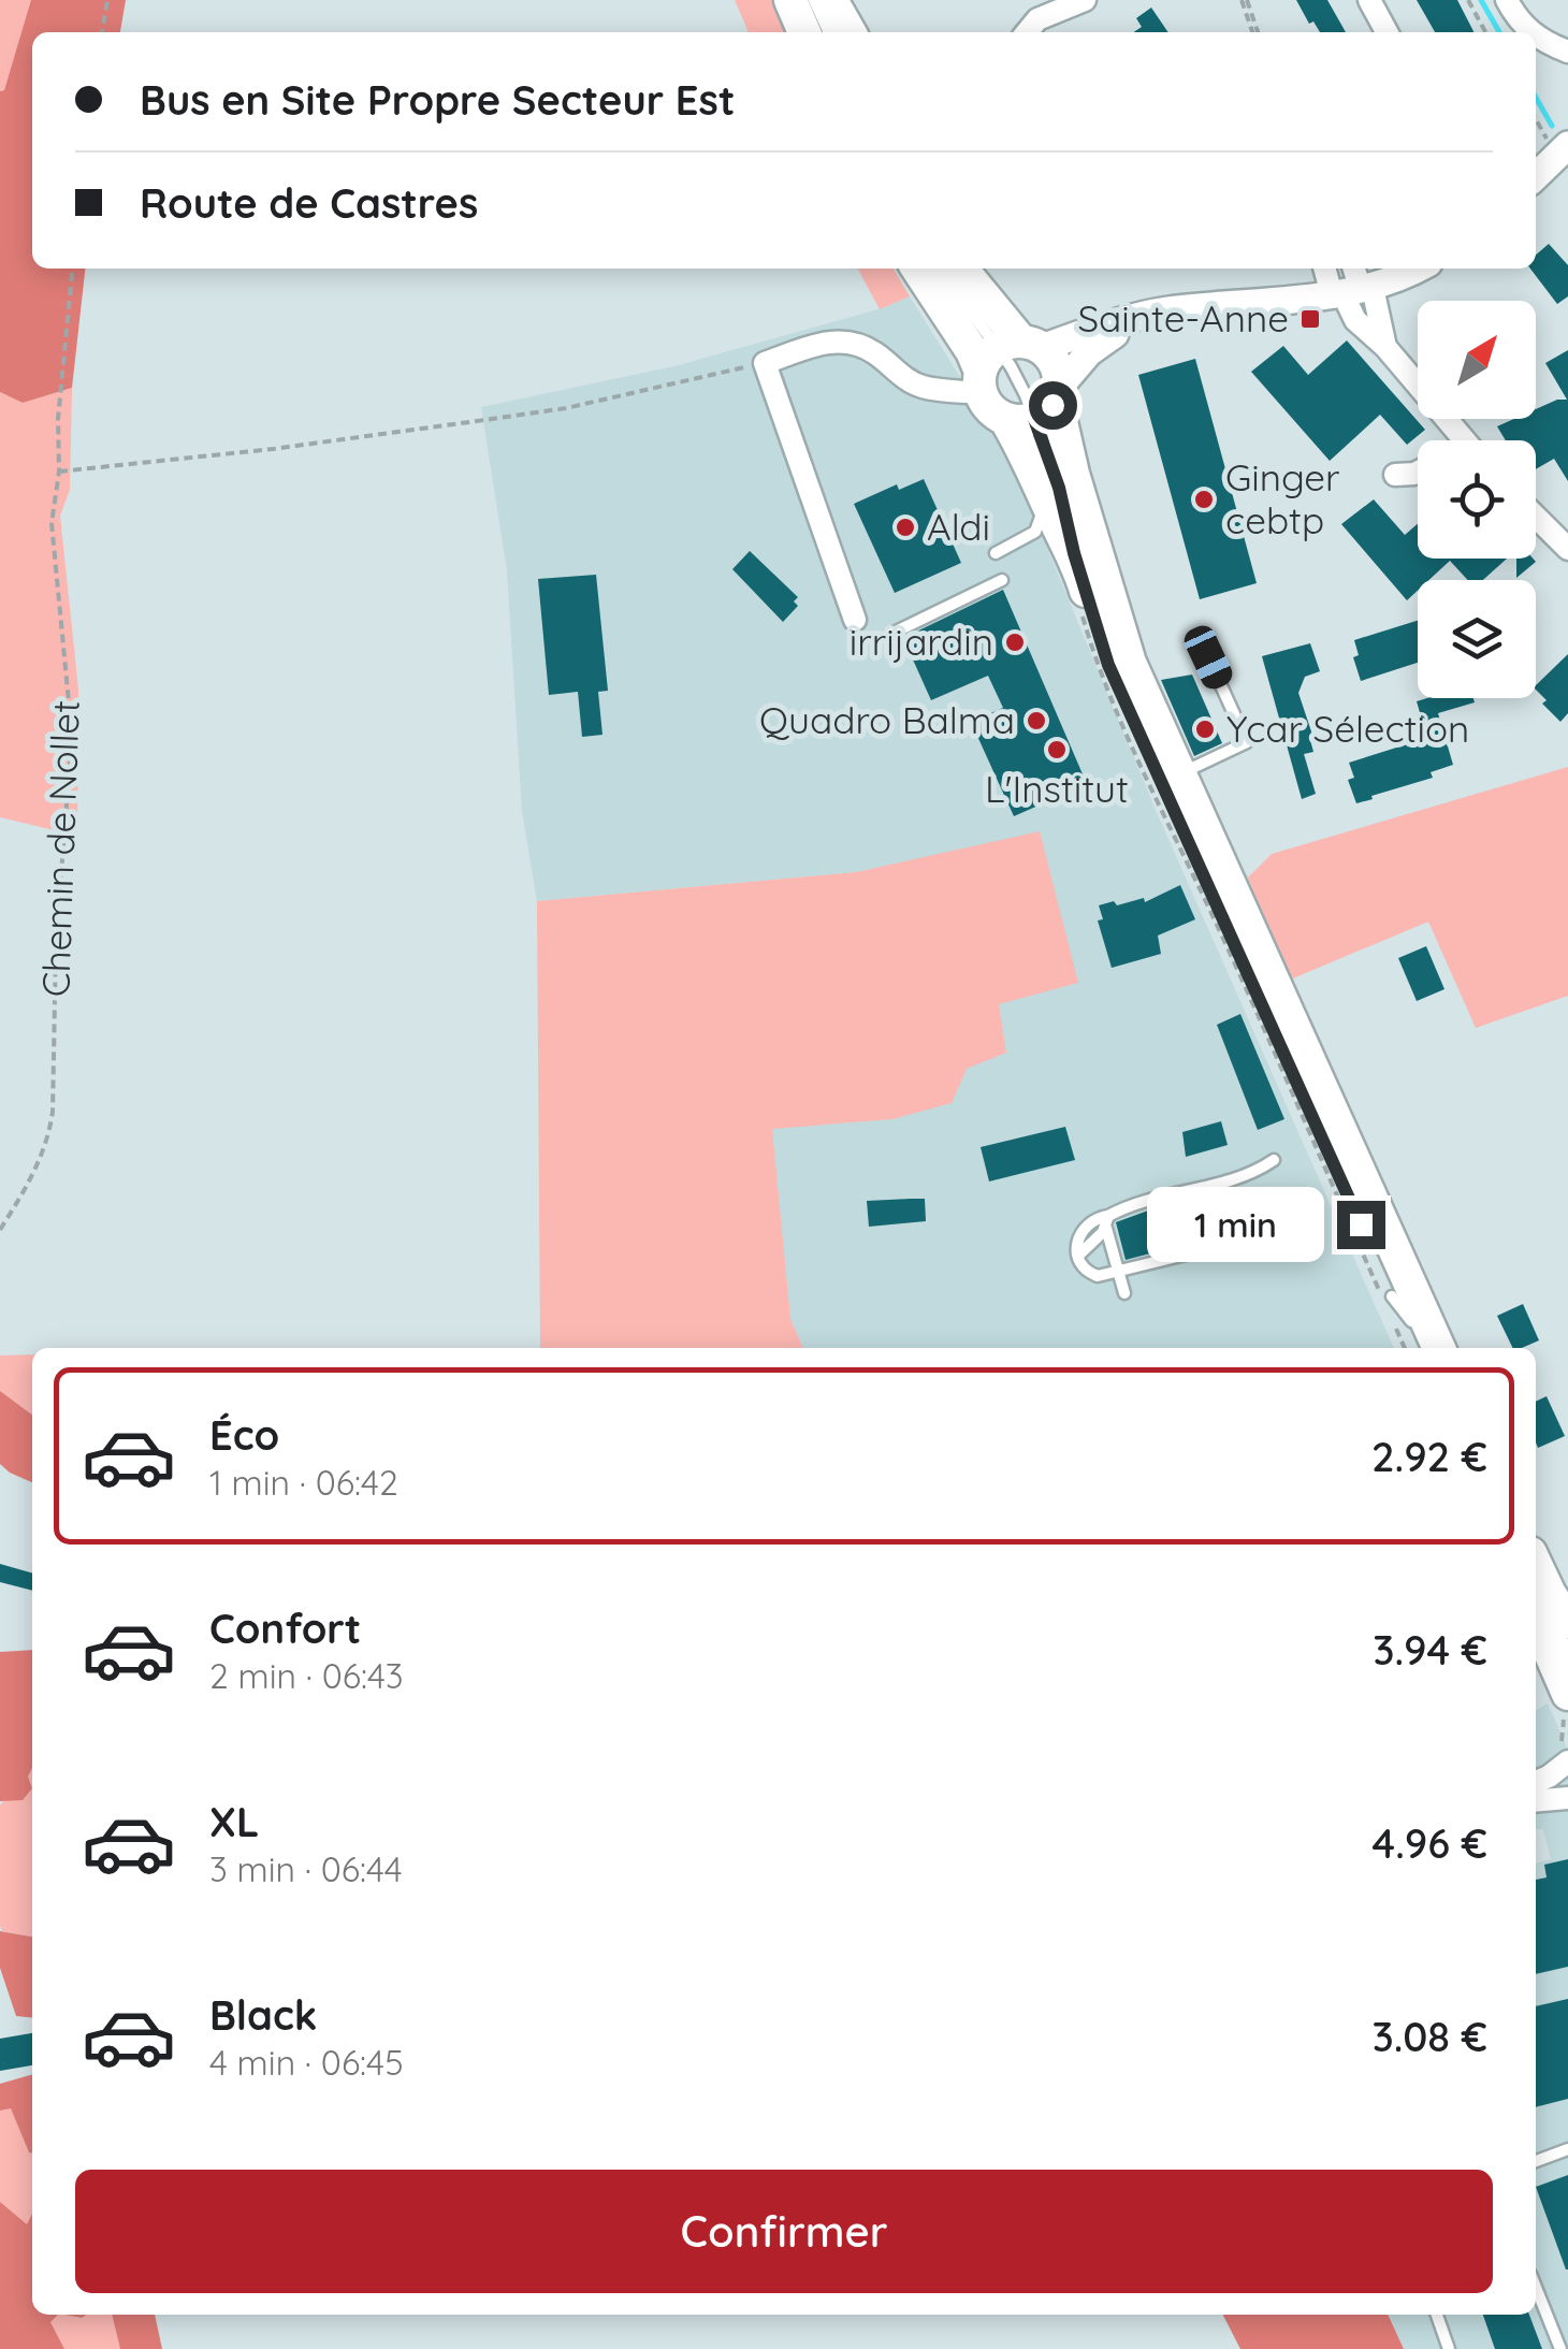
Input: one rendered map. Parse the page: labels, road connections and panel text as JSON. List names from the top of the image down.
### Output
{
  "streets": {
    "path": ["Chemin de Nollet"]
  },
  "places": {
    "transit": ["Sainte-Anne"],
    "other": [
      "Ginger cebtp",
      "Aldi",
      "irrijardin",
      "Quadro Balma",
      "Ycar Sélection",
      "L'Institut"
    ]
  },
  "north": "top right",
  "page": {
    "banner": ["Bus en Site Propre Secteur Est", "Route de Castres"],
    "bubble": "1 min",
    "list": [
      {
        "name": "Éco",
        "note": "1 min · 06:42",
        "value": "2.92 €"
      },
      {
        "name": "Confort",
        "note": "2 min · 06:43",
        "value": "3.94 €"
      },
      {
        "name": "XL",
        "note": "3 min · 06:44",
        "value": "4.96 €"
      },
      {
        "name": "Black",
        "note": "4 min · 06:45",
        "value": "3.08 €"
      }
    ],
    "buttons": "Confirmer"
  }
}
